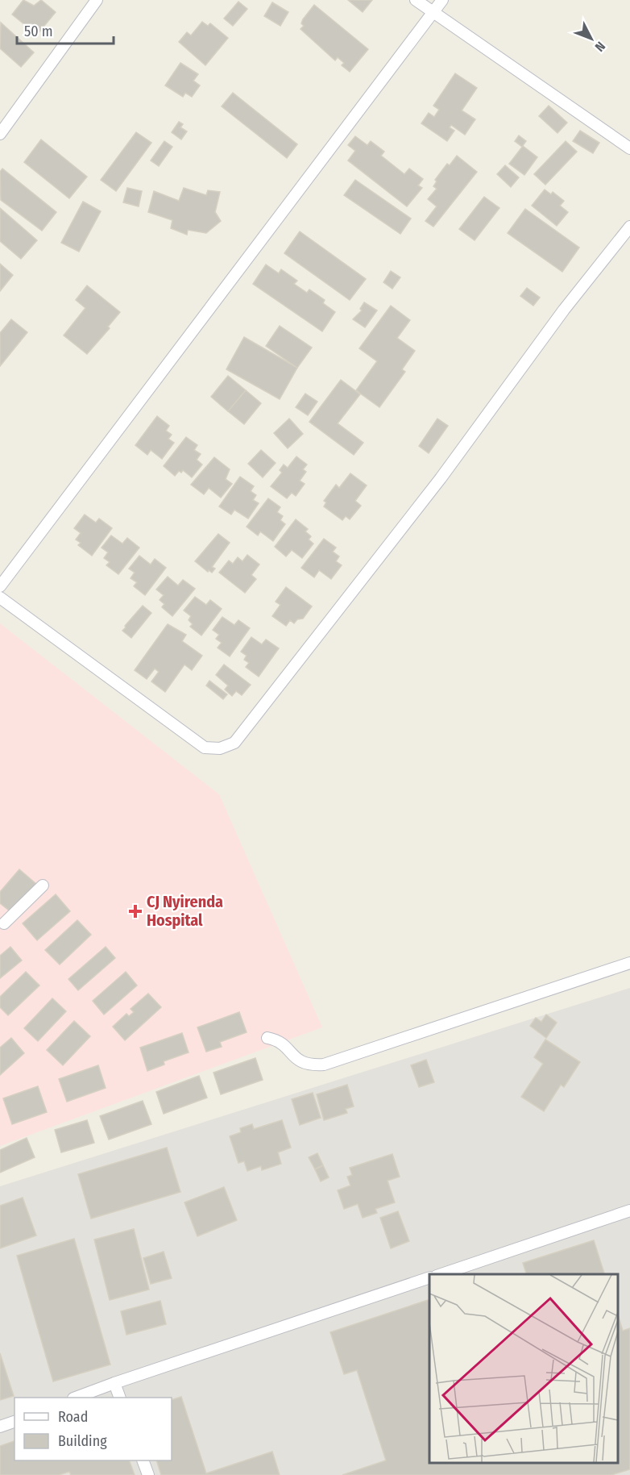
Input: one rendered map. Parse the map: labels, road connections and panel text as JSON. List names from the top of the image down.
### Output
{
  "places": {
    "health": ["CJ Nyirenda Hospital"]
  },
  "legend": ["Road", "Building"],
  "scale_bar": "50 m",
  "north": "bottom right"
}
